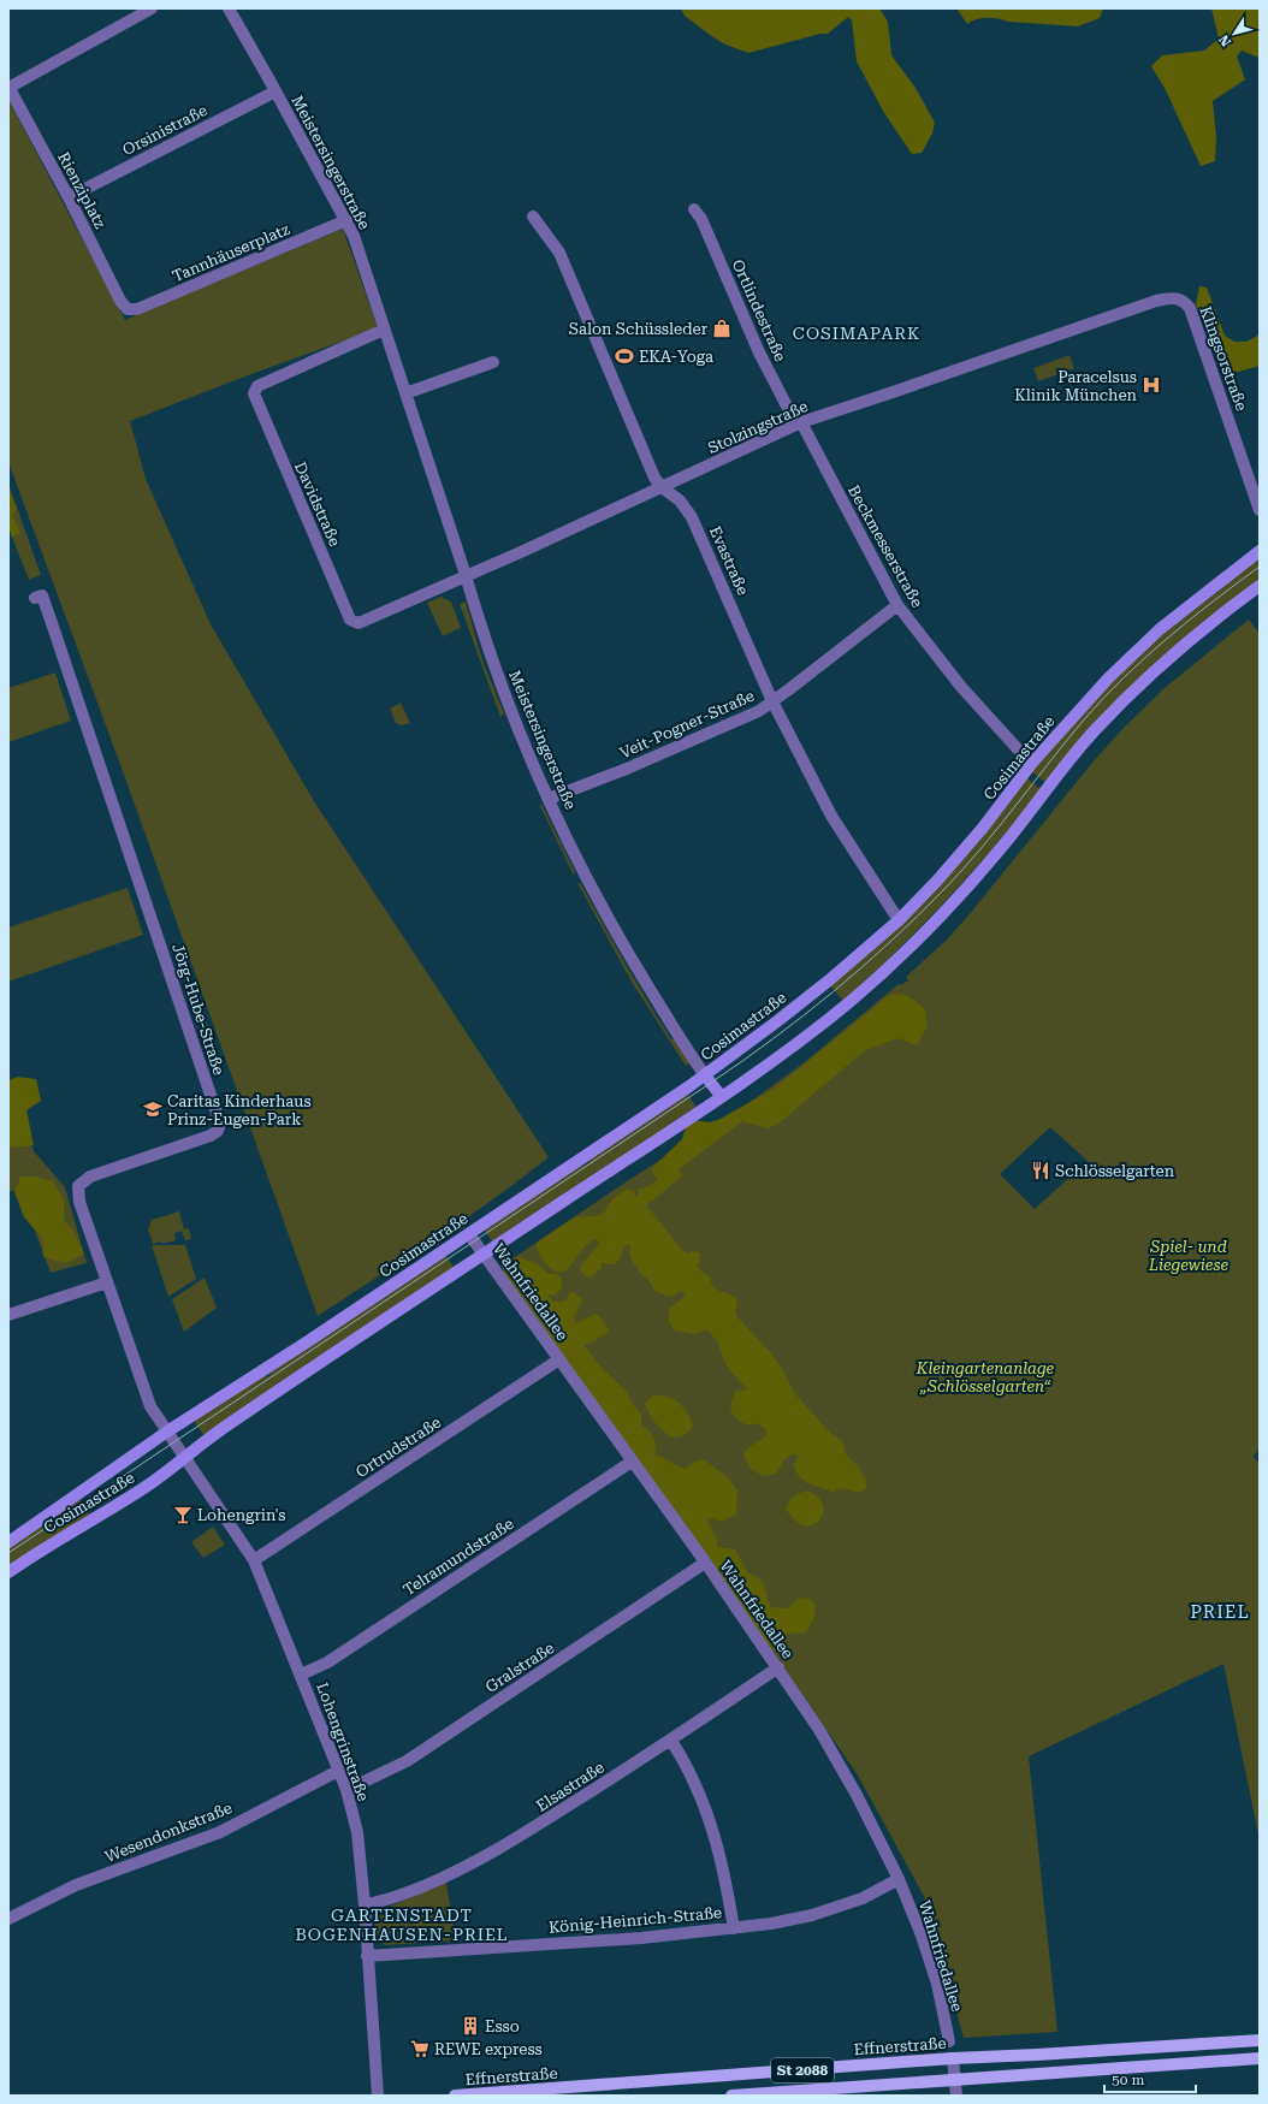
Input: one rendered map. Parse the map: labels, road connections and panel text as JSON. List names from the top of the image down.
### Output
{
  "streets": {
    "main road": ["Cosimastraße", "Effnerstraße", "St 2088"],
    "street": [
      "Orsinistraße",
      "Meistersingerstraße",
      "Rienziplatz",
      "Tannhäuserplatz",
      "Ortlindestraße",
      "Klingsorstraße",
      "Stolzingstraße",
      "Davidstraße",
      "Beckmesserstraße",
      "Evastraße",
      "Veit-Pogner-Straße",
      "Jörg-Hube-Straße",
      "Wahnfriedallee",
      "Ortrudstraße",
      "Telramundstraße",
      "Gralstraße",
      "Lohengrinstraße",
      "Elsastraße",
      "Wesendonkstraße",
      "König-Heinrich-Straße"
    ]
  },
  "crossings": [
    ["Orsinistraße", "Meistersingerstraße"],
    ["Orsinistraße", "Rienziplatz"],
    ["Meistersingerstraße", "Tannhäuserplatz"],
    ["Meistersingerstraße", "Stolzingstraße"],
    ["Meistersingerstraße", "Davidstraße"],
    ["Meistersingerstraße", "Veit-Pogner-Straße"],
    ["Meistersingerstraße", "Cosimastraße"],
    ["Rienziplatz", "Tannhäuserplatz"],
    ["Ortlindestraße", "Stolzingstraße"],
    ["Ortlindestraße", "Beckmesserstraße"],
    ["Klingsorstraße", "Stolzingstraße"],
    ["Stolzingstraße", "Davidstraße"],
    ["Stolzingstraße", "Beckmesserstraße"],
    ["Stolzingstraße", "Evastraße"],
    ["Beckmesserstraße", "Veit-Pogner-Straße"],
    ["Beckmesserstraße", "Cosimastraße"],
    ["Evastraße", "Veit-Pogner-Straße"],
    ["Evastraße", "Cosimastraße"],
    ["Cosimastraße", "Jörg-Hube-Straße"],
    ["Cosimastraße", "Wahnfriedallee"],
    ["Cosimastraße", "Lohengrinstraße"],
    ["Wahnfriedallee", "Ortrudstraße"],
    ["Wahnfriedallee", "Telramundstraße"],
    ["Wahnfriedallee", "Gralstraße"],
    ["Wahnfriedallee", "Elsastraße"],
    ["Wahnfriedallee", "König-Heinrich-Straße"],
    ["Ortrudstraße", "Lohengrinstraße"],
    ["Telramundstraße", "Lohengrinstraße"],
    ["Gralstraße", "Lohengrinstraße"],
    ["Lohengrinstraße", "Elsastraße"],
    ["Lohengrinstraße", "Wesendonkstraße"],
    ["Lohengrinstraße", "König-Heinrich-Straße"]
  ],
  "districts": ["COSIMAPARK", "PRIEL", "GARTENSTADT BOGENHAUSEN-PRIEL"],
  "parks": ["Spiel- und Liegewiese", "Kleingartenanlage „Schlösselgarten“"],
  "places": {
    "shop": ["Salon Schüssleder"],
    "sports": ["EKA-Yoga"],
    "hospital": ["Paracelsus Klinik München"],
    "school or university": ["Caritas Kinderhaus Prinz-Eugen-Park"],
    "restaurant": ["Schlösselgarten"],
    "bar": ["Lohengrin's"],
    "building": ["Esso"],
    "supermarket": ["REWE express"]
  },
  "scale_bar": "50 m",
  "north": "bottom left"
}
